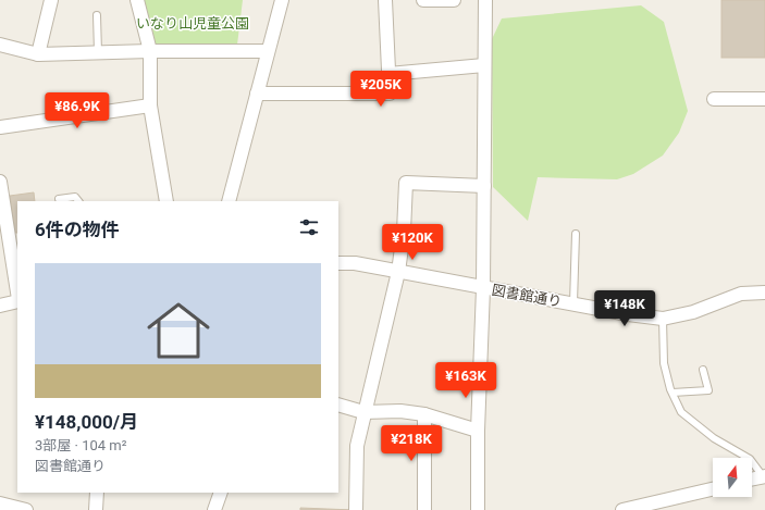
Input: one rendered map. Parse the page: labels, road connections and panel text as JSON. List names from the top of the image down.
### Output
{
  "streets": {
    "street": ["図書館通り"]
  },
  "parks": ["いなり山児童公園"],
  "north": "top",
  "page": {
    "price": [
      "¥205K",
      "¥86.9K",
      "¥120K",
      "¥148K",
      "¥163K",
      "¥218K"
    ],
    "heading": "6件の物件",
    "list": [
      {
        "name": "¥148,000/月",
        "note": "3部屋 · 104 m² · 図書館通り"
      }
    ]
  }
}
